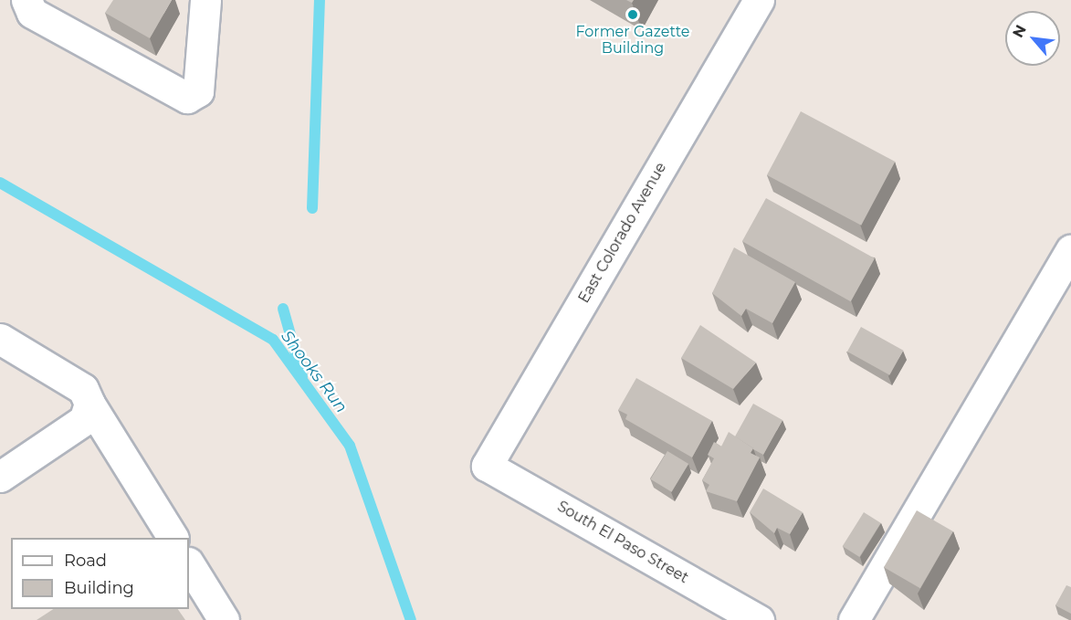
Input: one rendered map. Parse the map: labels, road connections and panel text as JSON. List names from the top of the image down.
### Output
{
  "streets": {
    "street": ["East Colorado Avenue", "South El Paso Street"]
  },
  "crossings": [
    ["East Colorado Avenue", "South El Paso Street"]
  ],
  "water": ["Shooks Run"],
  "places": ["Former Gazette Building"],
  "legend": ["Road", "Building"],
  "north": "top left"
}
